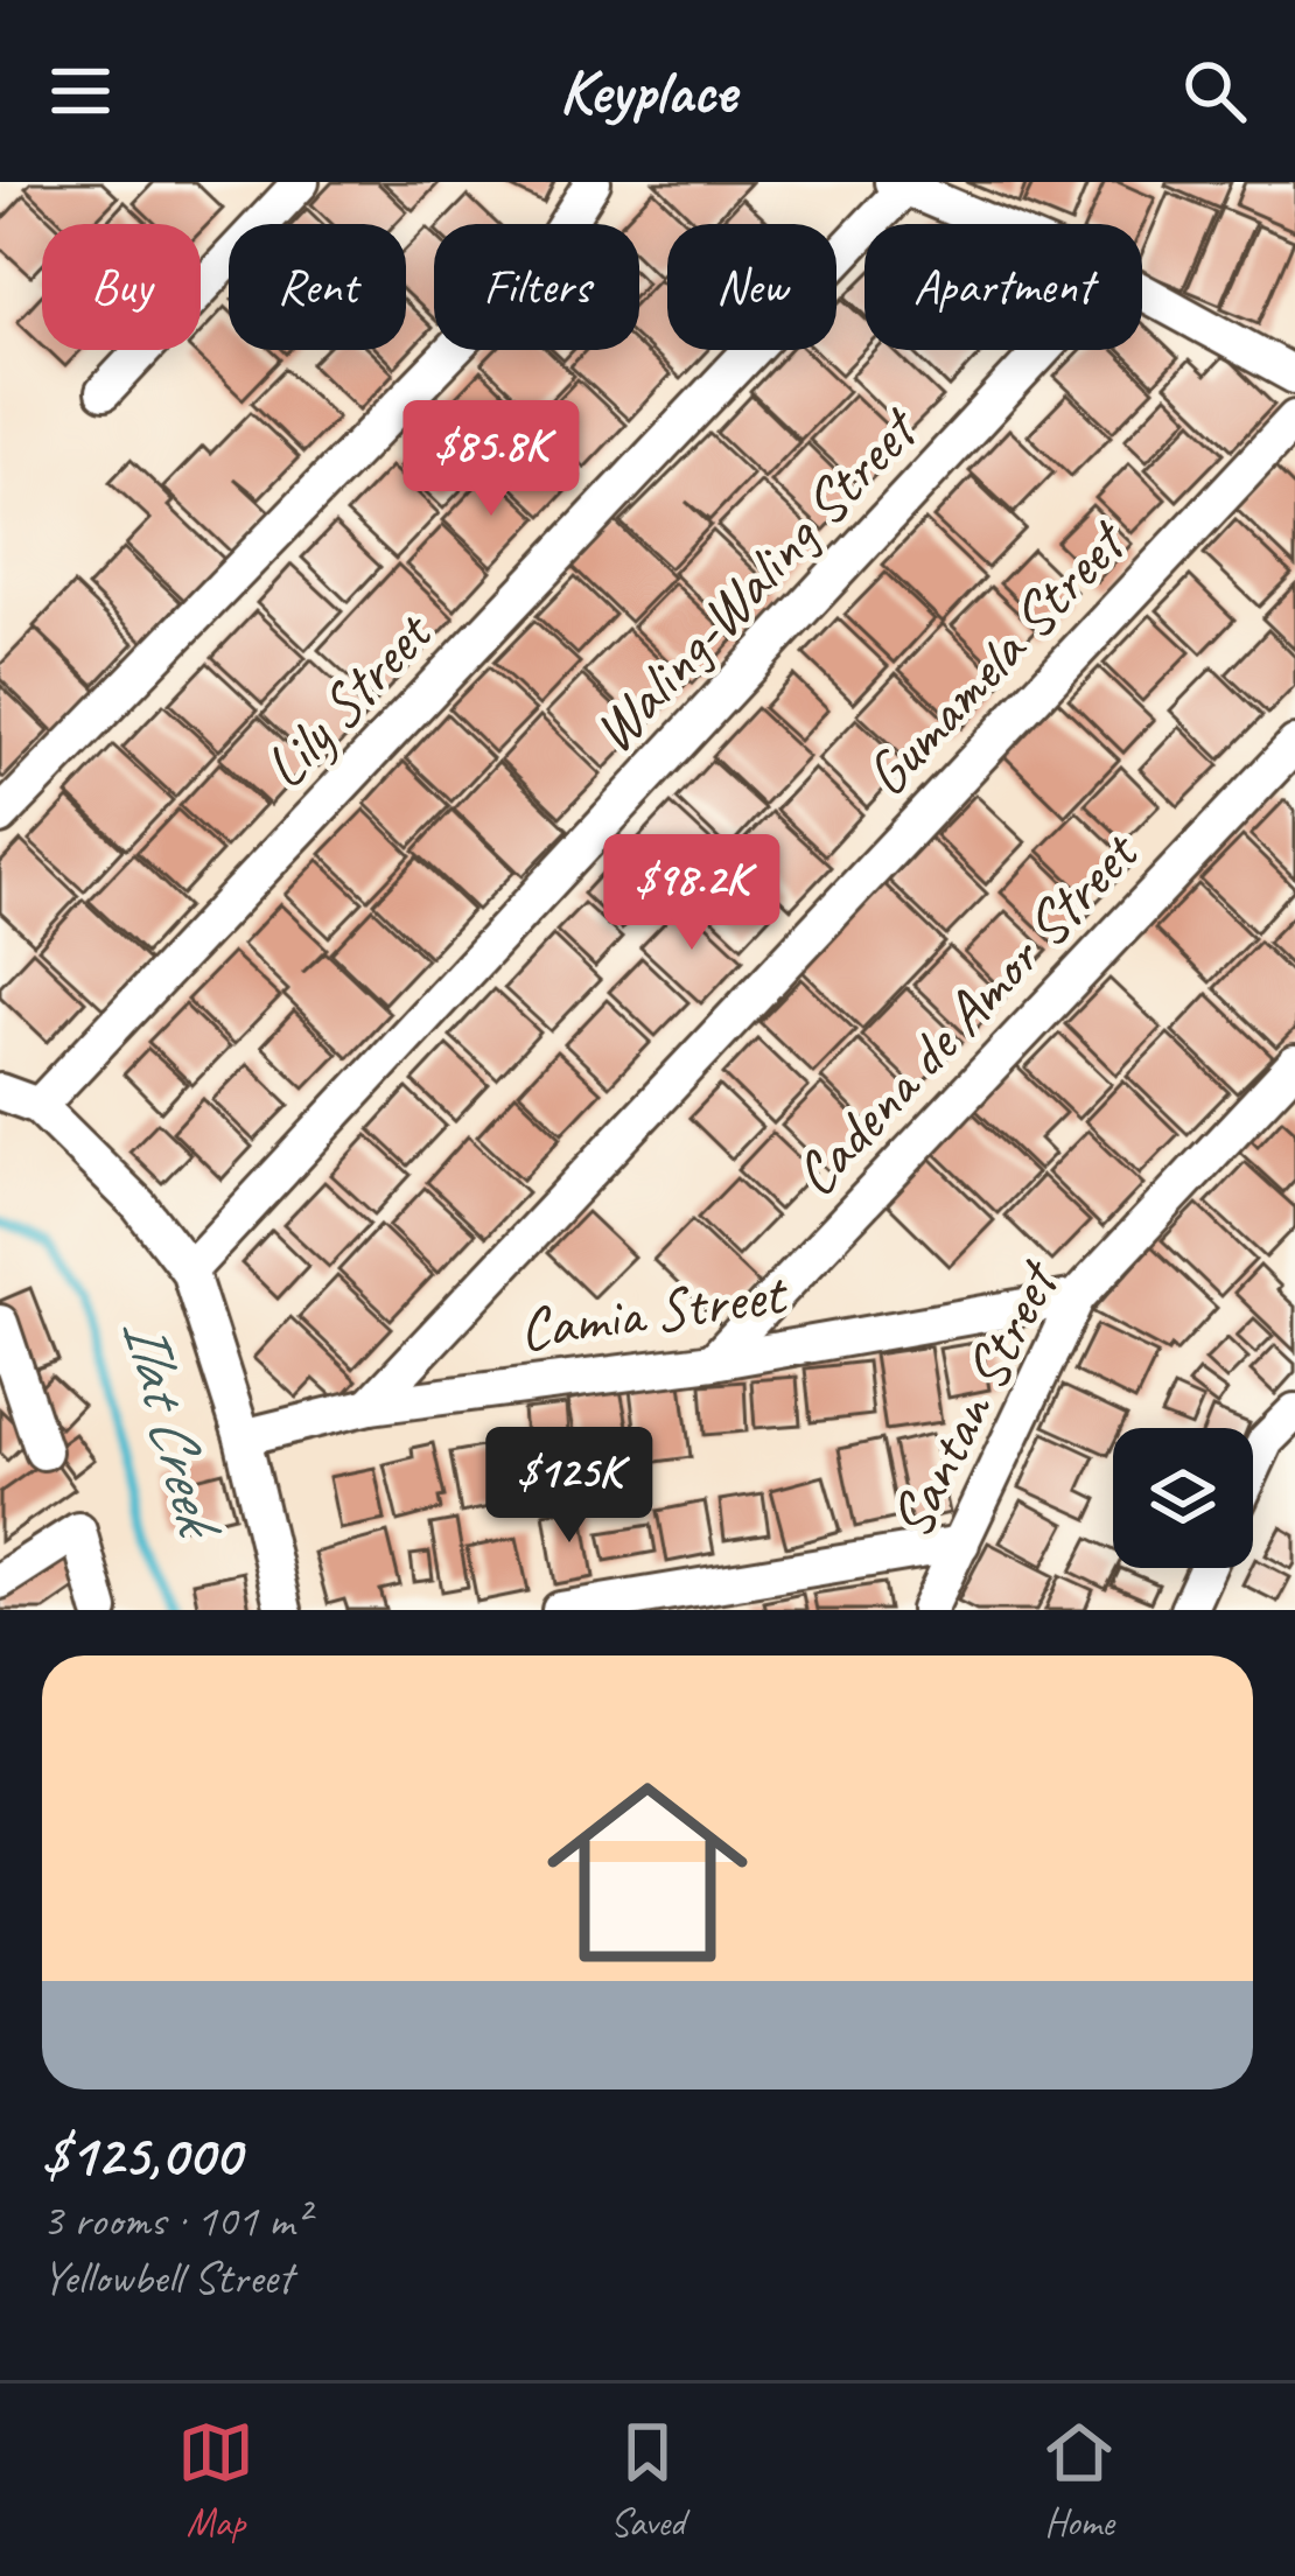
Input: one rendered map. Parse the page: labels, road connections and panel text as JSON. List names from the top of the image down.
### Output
{
  "streets": {
    "street": [
      "Waling-Waling Street",
      "Gumamela Street",
      "Lily Street",
      "Cadena de Amor Street",
      "Camia Street",
      "Santan Street"
    ]
  },
  "crossings": [
    ["Gumamela Street", "Camia Street"],
    ["Cadena de Amor Street", "Camia Street"],
    ["Camia Street", "Santan Street"]
  ],
  "water": ["Ilat Creek"],
  "page": {
    "header": "Keyplace",
    "chip": [
      "Buy",
      "Rent",
      "Filters",
      "New",
      "Apartment"
    ],
    "price": ["$85.8K", "$98.2K", "$125K"],
    "list": [
      {
        "name": "$125,000",
        "note": "3 rooms · 101 m² · Yellowbell Street"
      }
    ],
    "tabs": ["Map", "Saved", "Home"]
  }
}
